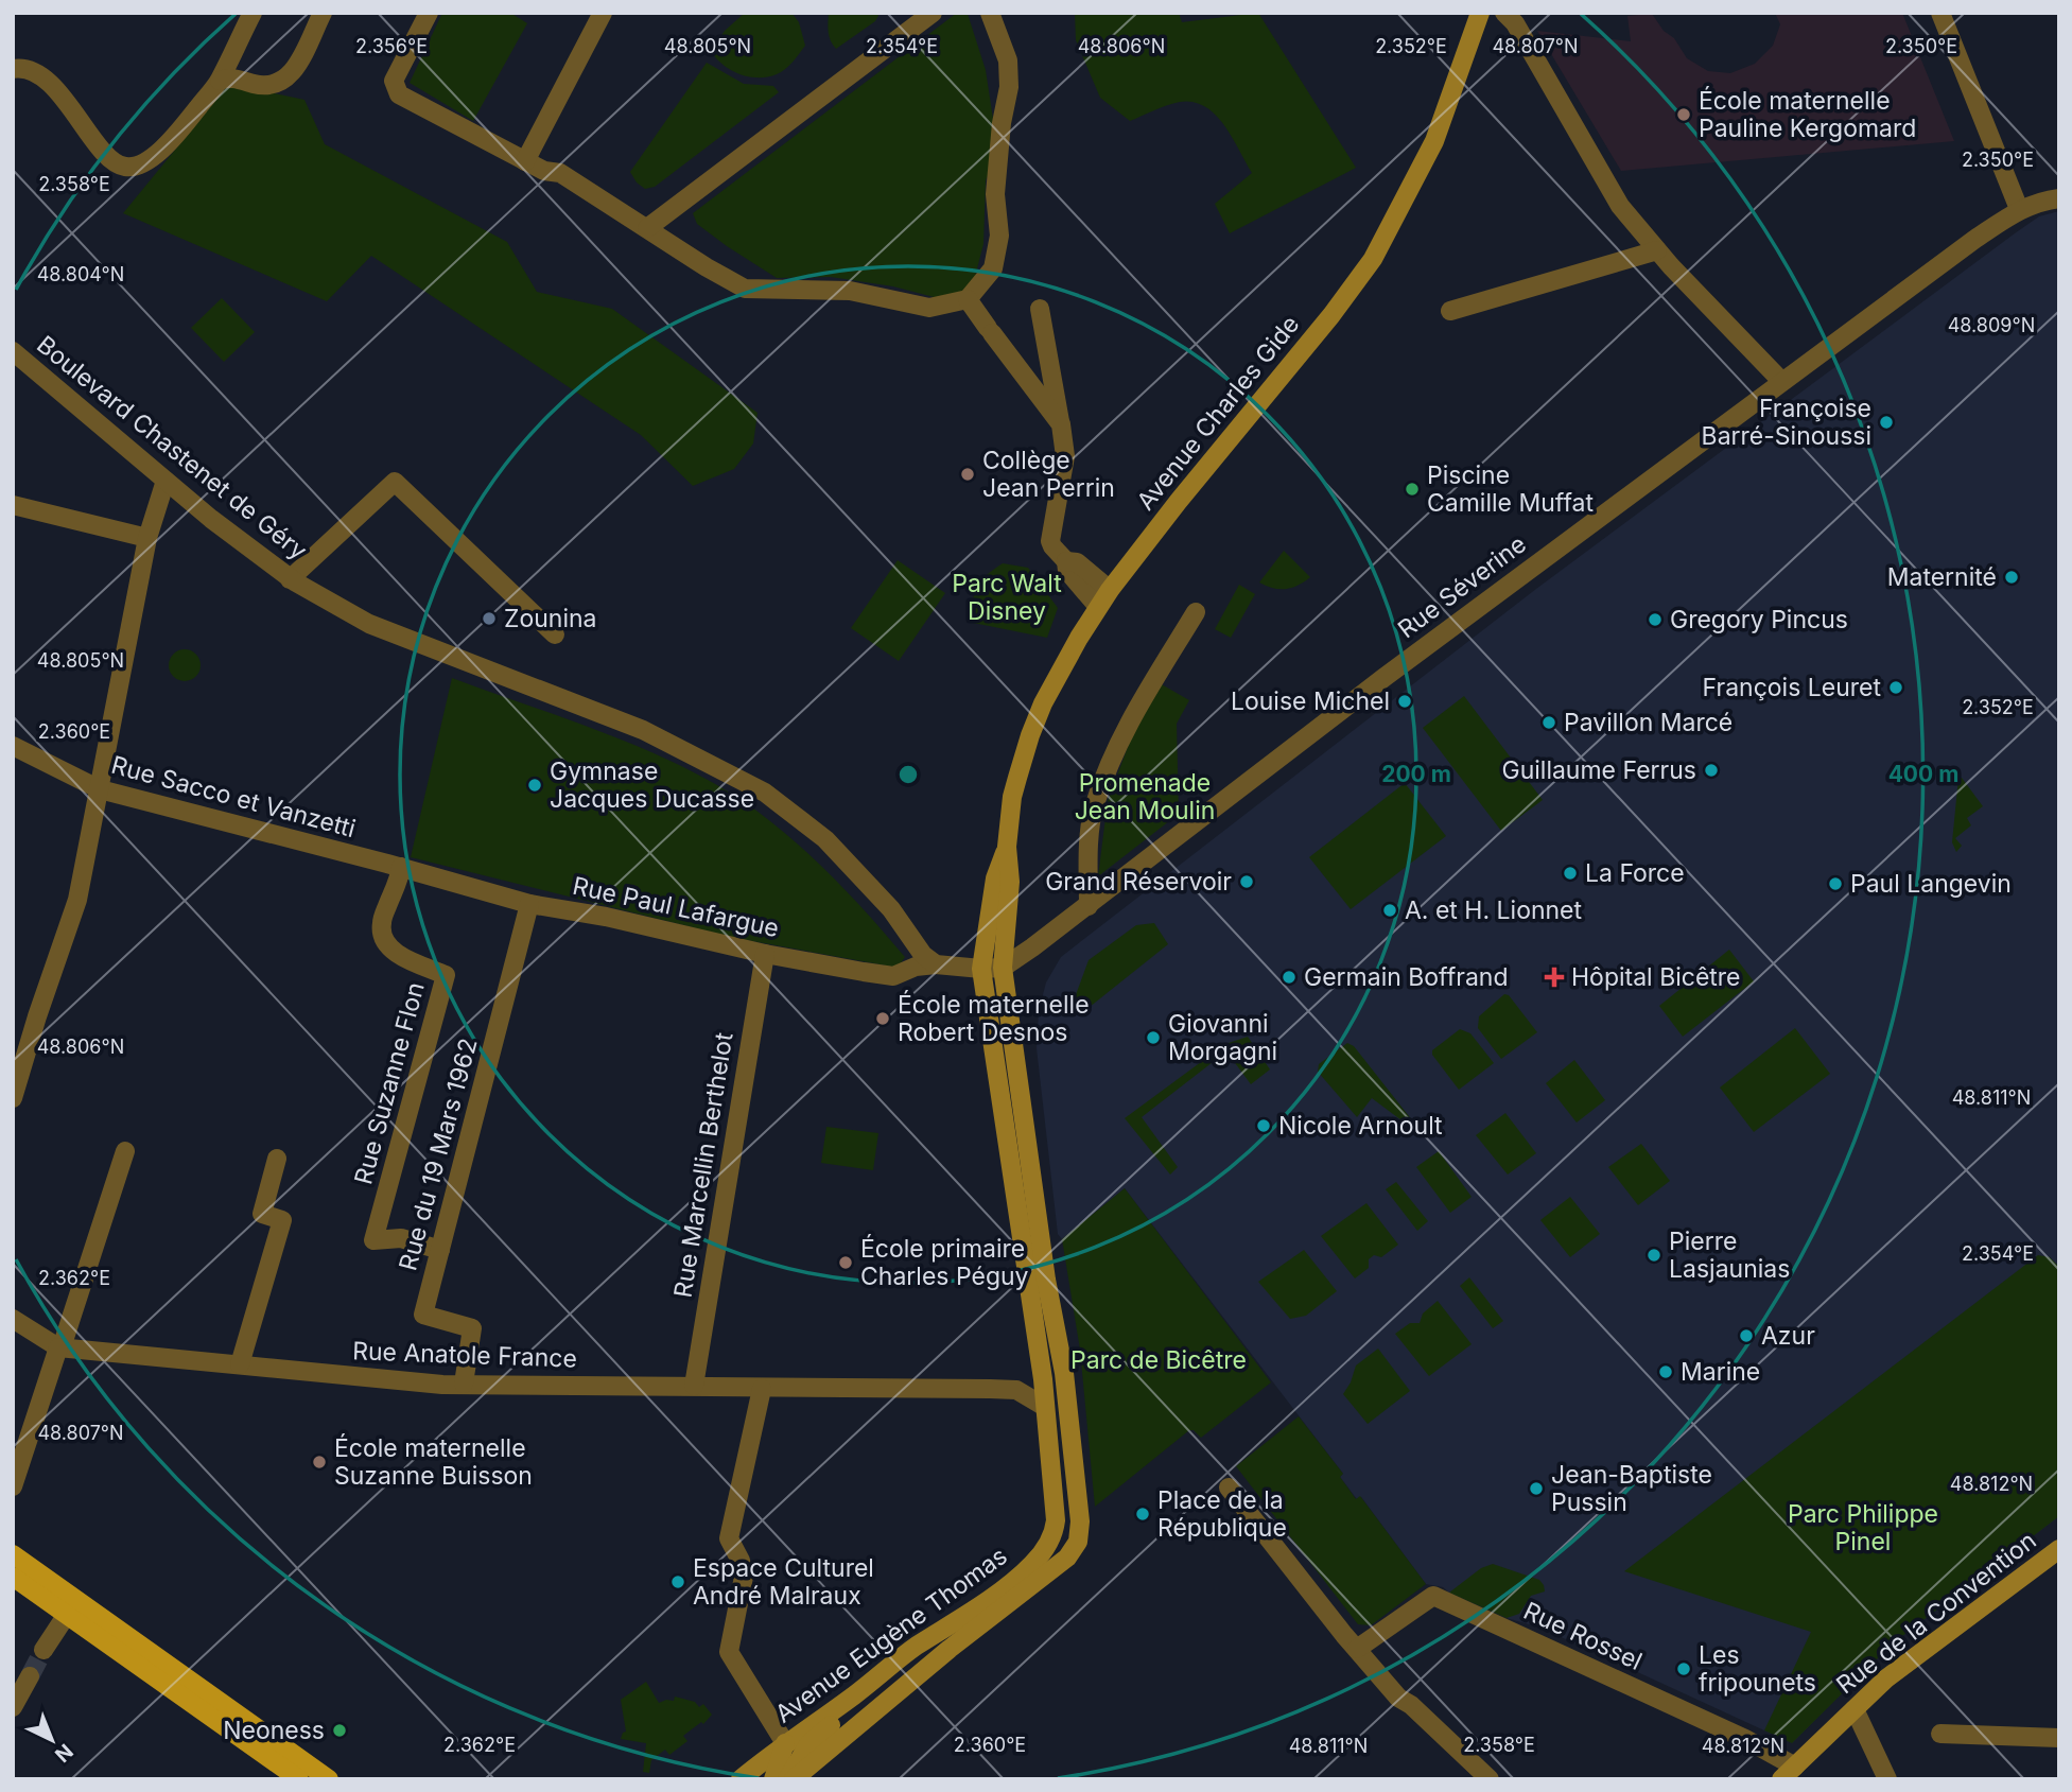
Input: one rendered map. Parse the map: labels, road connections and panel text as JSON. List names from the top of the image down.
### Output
{
  "streets": {
    "main road": ["Avenue Charles Gide", "Rue de la Convention", "Avenue Eugène Thomas"],
    "street": [
      "Boulevard Chastenet de Géry",
      "Rue Séverine",
      "Rue Sacco et Vanzetti",
      "Rue Paul Lafargue",
      "Rue Suzanne Flon",
      "Rue du 19 Mars 1962",
      "Rue Marcellin Berthelot",
      "Rue Anatole France",
      "Rue Rossel"
    ]
  },
  "crossings": [
    ["Avenue Charles Gide", "Rue Séverine"],
    ["Avenue Charles Gide", "Rue Anatole France"],
    ["Avenue Charles Gide", "Avenue Eugène Thomas"],
    ["Boulevard Chastenet de Géry", "Rue Paul Lafargue"],
    ["Rue Sacco et Vanzetti", "Rue Paul Lafargue"],
    ["Rue Sacco et Vanzetti", "Rue Suzanne Flon"],
    ["Rue Paul Lafargue", "Rue Suzanne Flon"],
    ["Rue Paul Lafargue", "Rue du 19 Mars 1962"],
    ["Rue Paul Lafargue", "Rue Marcellin Berthelot"],
    ["Rue Suzanne Flon", "Rue du 19 Mars 1962"],
    ["Rue du 19 Mars 1962", "Rue Anatole France"],
    ["Rue Marcellin Berthelot", "Rue Anatole France"],
    ["Rue de la Convention", "Rue Rossel"]
  ],
  "parks": [
    "Parc Walt Disney",
    "Promenade Jean Moulin",
    "Parc de Bicêtre",
    "Parc Philippe Pinel"
  ],
  "places": {
    "other": [
      "École maternelle Pauline Kergomard",
      "Françoise Barré-Sinoussi",
      "Collège Jean Perrin",
      "Piscine Camille Muffat",
      "Maternité",
      "Zounina",
      "Gregory Pincus",
      "François Leuret",
      "Louise Michel",
      "Pavillon Marcé",
      "Guillaume Ferrus",
      "Gymnase Jacques Ducasse",
      "La Force",
      "Grand Réservoir",
      "Paul Langevin",
      "A. et H. Lionnet",
      "Germain Boffrand",
      "École maternelle Robert Desnos",
      "Giovanni Morgagni",
      "Nicole Arnoult",
      "Pierre Lasjaunias",
      "École primaire Charles Péguy",
      "Azur",
      "Marine",
      "École maternelle Suzanne Buisson",
      "Jean-Baptiste Pussin",
      "Place de la République",
      "Espace Culturel André Malraux",
      "Les fripounets",
      "Neoness"
    ],
    "health": ["Hôpital Bicêtre"]
  },
  "north": "bottom right",
  "coordinates": [
    "48.805°N",
    "48.806°N",
    "48.807°N",
    "2.356°E",
    "2.354°E",
    "2.352°E",
    "2.350°E",
    "2.358°E",
    "48.804°N",
    "48.809°N",
    "2.360°E",
    "48.811°N",
    "2.362°E",
    "48.812°N"
  ],
  "rings": ["200 m", "400 m"]
}
